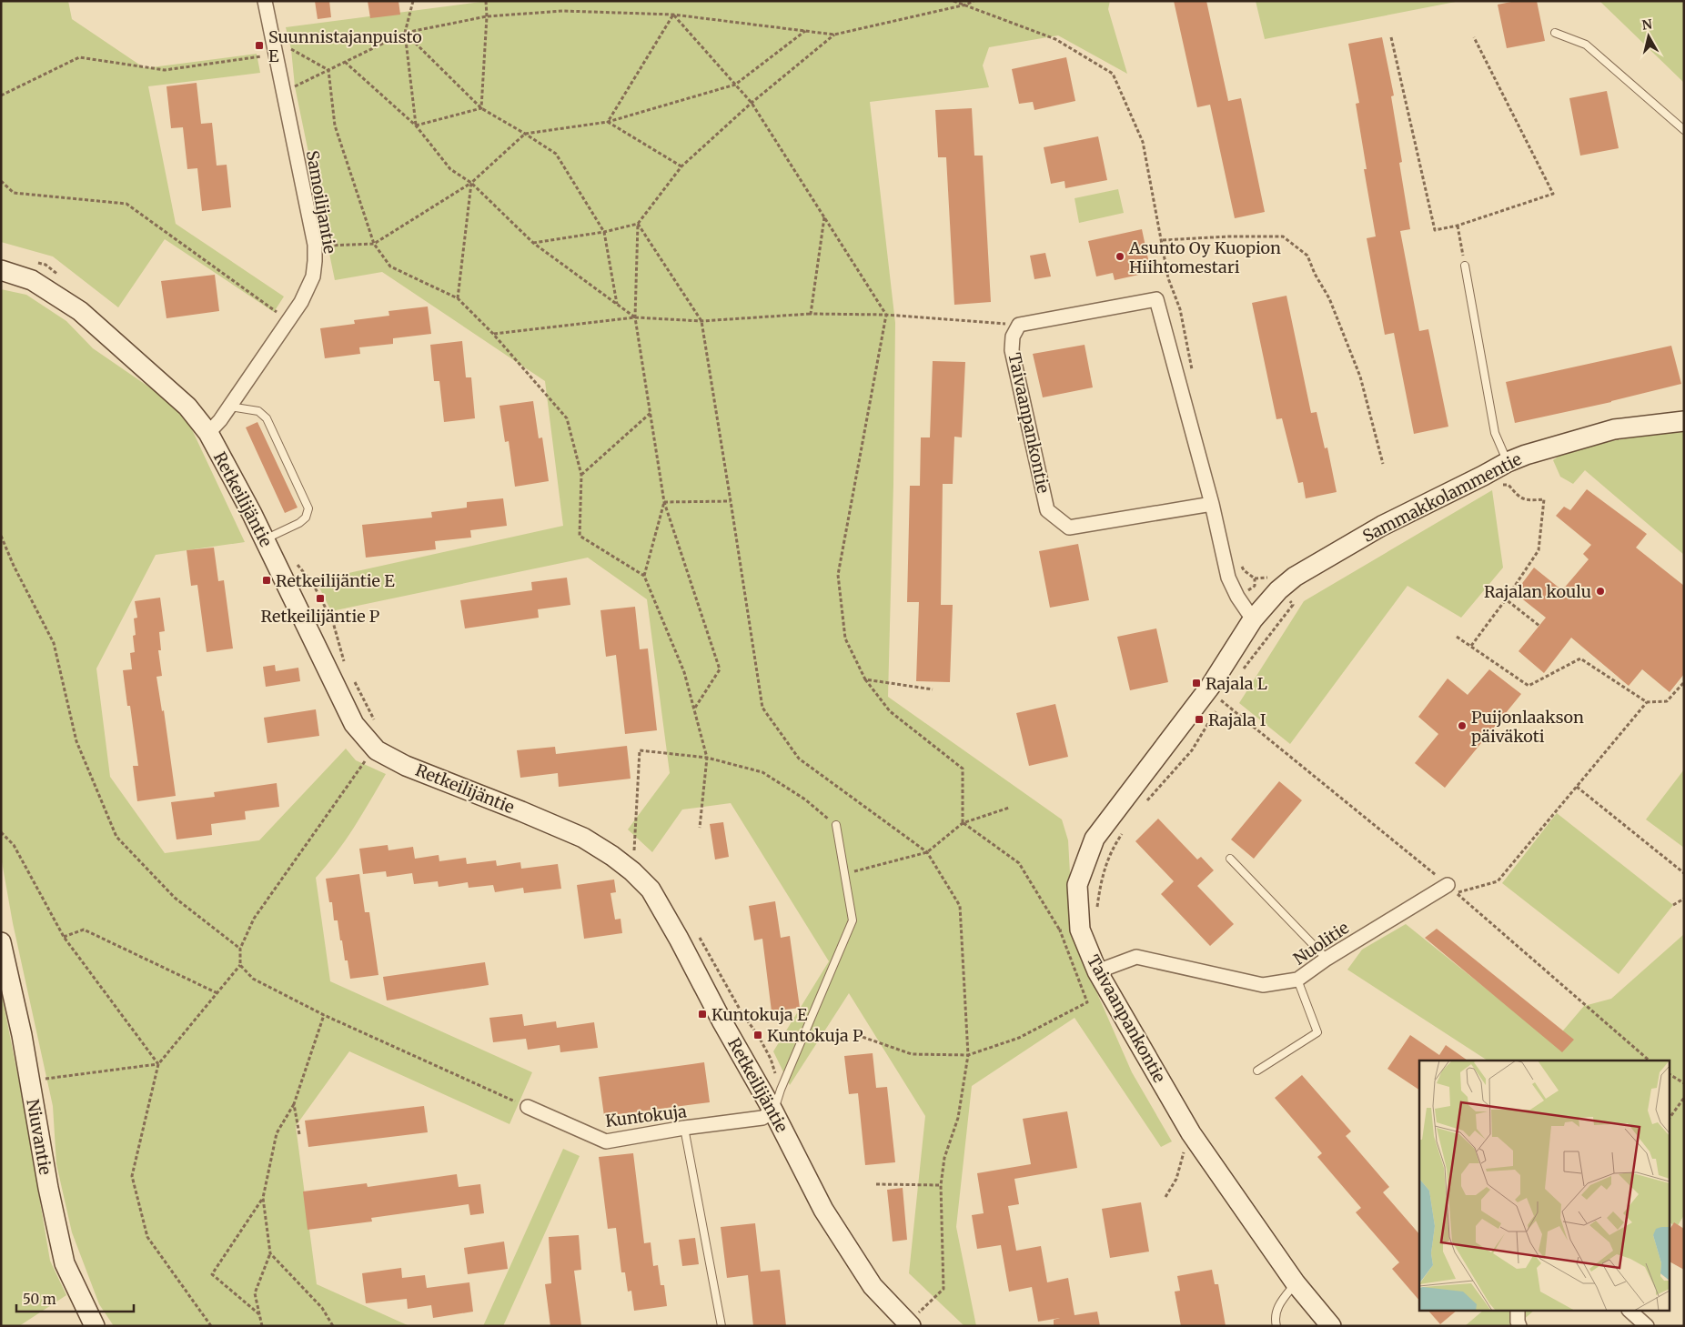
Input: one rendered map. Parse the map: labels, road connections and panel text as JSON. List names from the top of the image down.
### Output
{
  "streets": {
    "street": [
      "Samoilijantie",
      "Taivaanpankontie",
      "Sammakkolammentie",
      "Retkeilijäntie",
      "Nuolitie",
      "Kuntokuja",
      "Niuvantie"
    ]
  },
  "crossings": [
    ["Samoilijantie", "Retkeilijäntie"],
    ["Taivaanpankontie", "Sammakkolammentie"],
    ["Taivaanpankontie", "Nuolitie"],
    ["Retkeilijäntie", "Kuntokuja"]
  ],
  "places": {
    "transit": [
      "Suunnistajanpuisto E",
      "Retkeilijäntie E",
      "Retkeilijäntie P",
      "Rajala L",
      "Rajala I",
      "Kuntokuja E",
      "Kuntokuja P"
    ],
    "other": ["Asunto Oy Kuopion Hiihtomestari", "Rajalan koulu", "Puijonlaakson päiväkoti"]
  },
  "scale_bar": "50 m",
  "north": "top"
}
